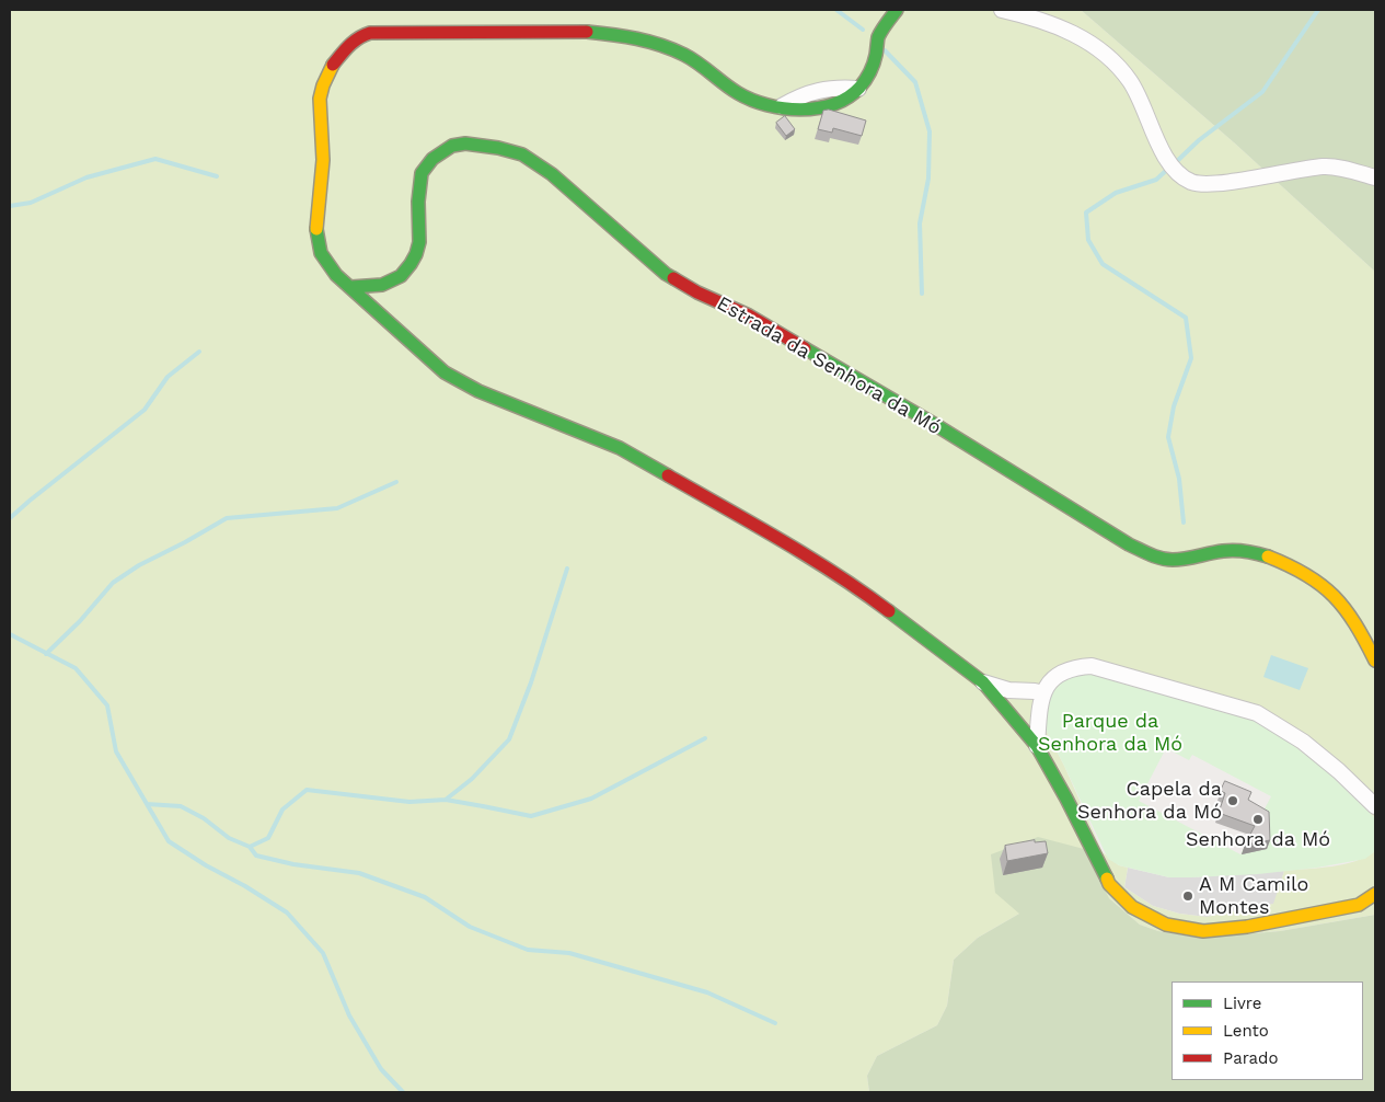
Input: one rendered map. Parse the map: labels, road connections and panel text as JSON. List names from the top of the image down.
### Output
{
  "streets": {
    "street": ["Estrada da Senhora da Mó"]
  },
  "parks": ["Parque da Senhora da Mó"],
  "places": ["Capela da Senhora da Mó", "Senhora da Mó", "A M Camilo Montes"],
  "legend": ["Livre", "Lento", "Parado"]
}
